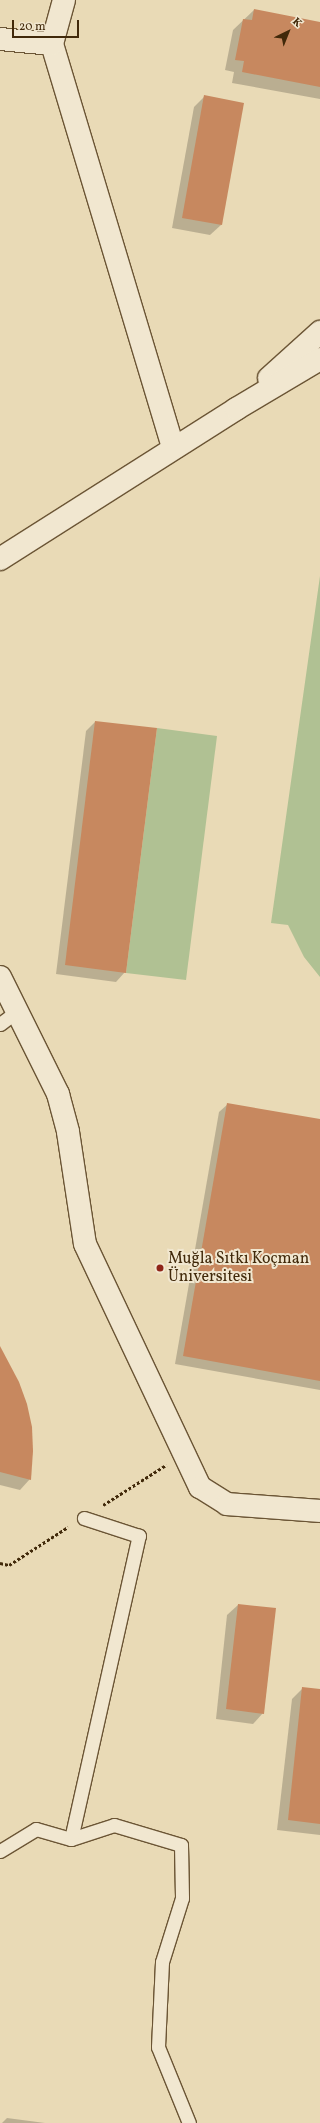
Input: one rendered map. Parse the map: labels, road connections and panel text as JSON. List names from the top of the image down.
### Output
{
  "places": ["Muğla Sıtkı Koçman Üniversitesi"],
  "scale_bar": "20 m",
  "north": "top right"
}
